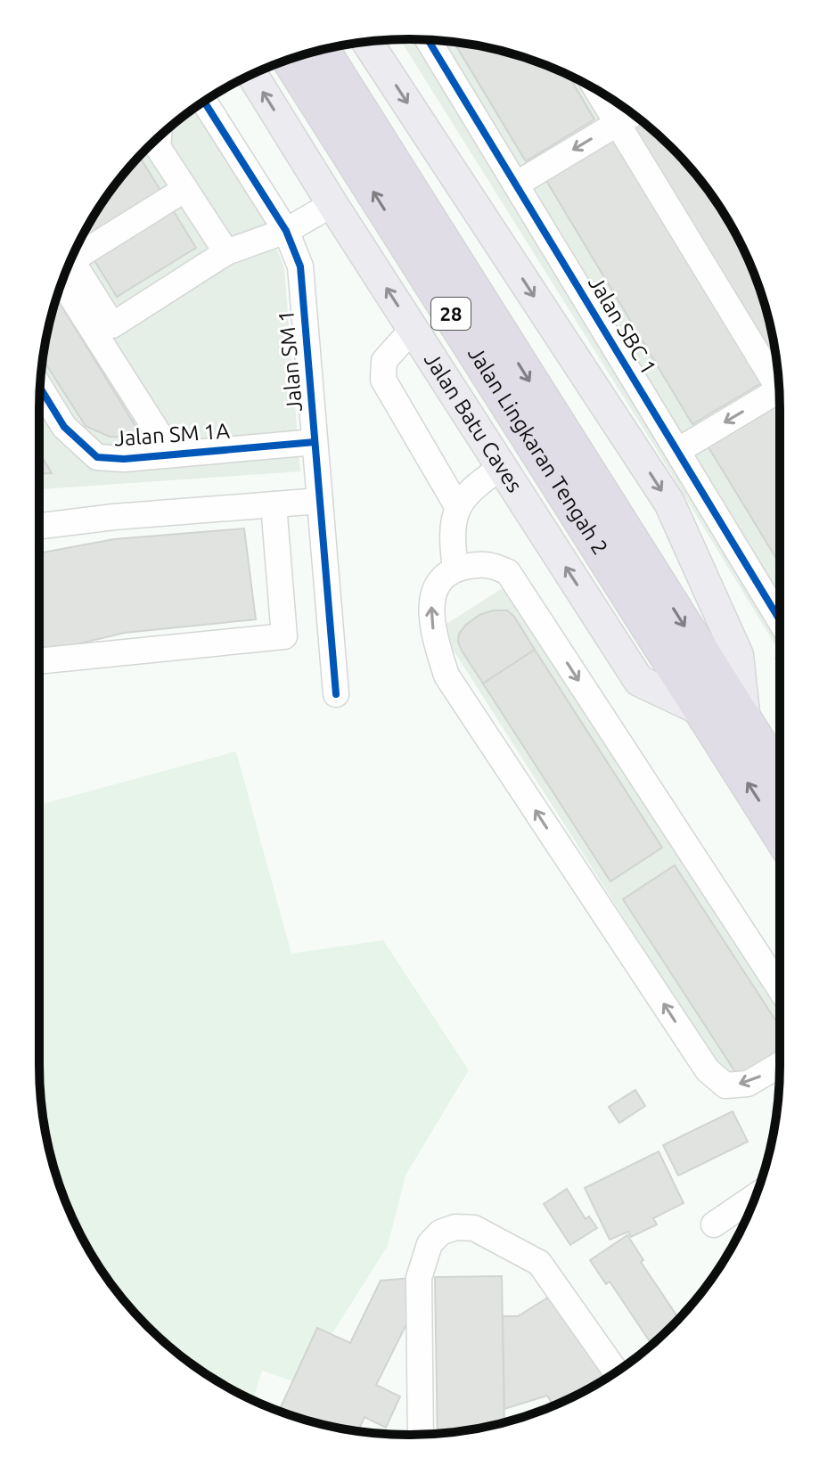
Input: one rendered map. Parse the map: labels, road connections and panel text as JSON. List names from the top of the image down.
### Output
{
  "streets": {
    "highway": ["28", "Jalan Lingkaran Tengah 2"],
    "main road": ["Jalan Batu Caves"],
    "street": ["Jalan SBC 1", "Jalan SM 1", "Jalan SM 1A"]
  },
  "crossings": [
    ["Jalan SM 1", "Jalan SM 1A"],
    ["Jalan Batu Caves", "Jalan Lingkaran Tengah 2"]
  ]
}
